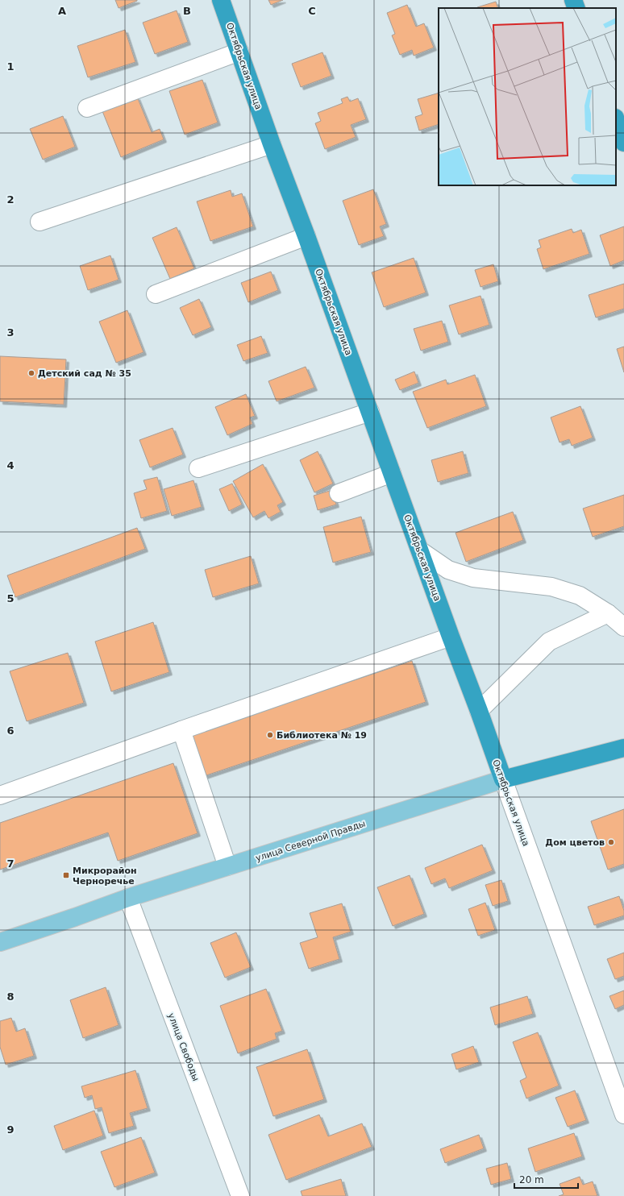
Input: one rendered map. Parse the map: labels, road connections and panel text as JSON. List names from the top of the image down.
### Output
{
  "streets": {
    "highway": ["Октябрьская улица", "улица Северной Правды"],
    "street": ["улица Свободы"]
  },
  "crossings": [
    ["Октябрьская улица", "улица Северной Правды"],
    ["улица Северной Правды", "улица Свободы"]
  ],
  "places": {
    "other": ["Детский сад № 35", "Библиотека № 19", "Дом цветов"],
    "transit": ["Микрорайон Черноречье"]
  },
  "scale_bar": "20 m",
  "grid": {
    "columns": ["A", "B", "C"],
    "rows": [
      "1",
      "2",
      "3",
      "4",
      "5",
      "6",
      "7",
      "8",
      "9"
    ]
  }
}
